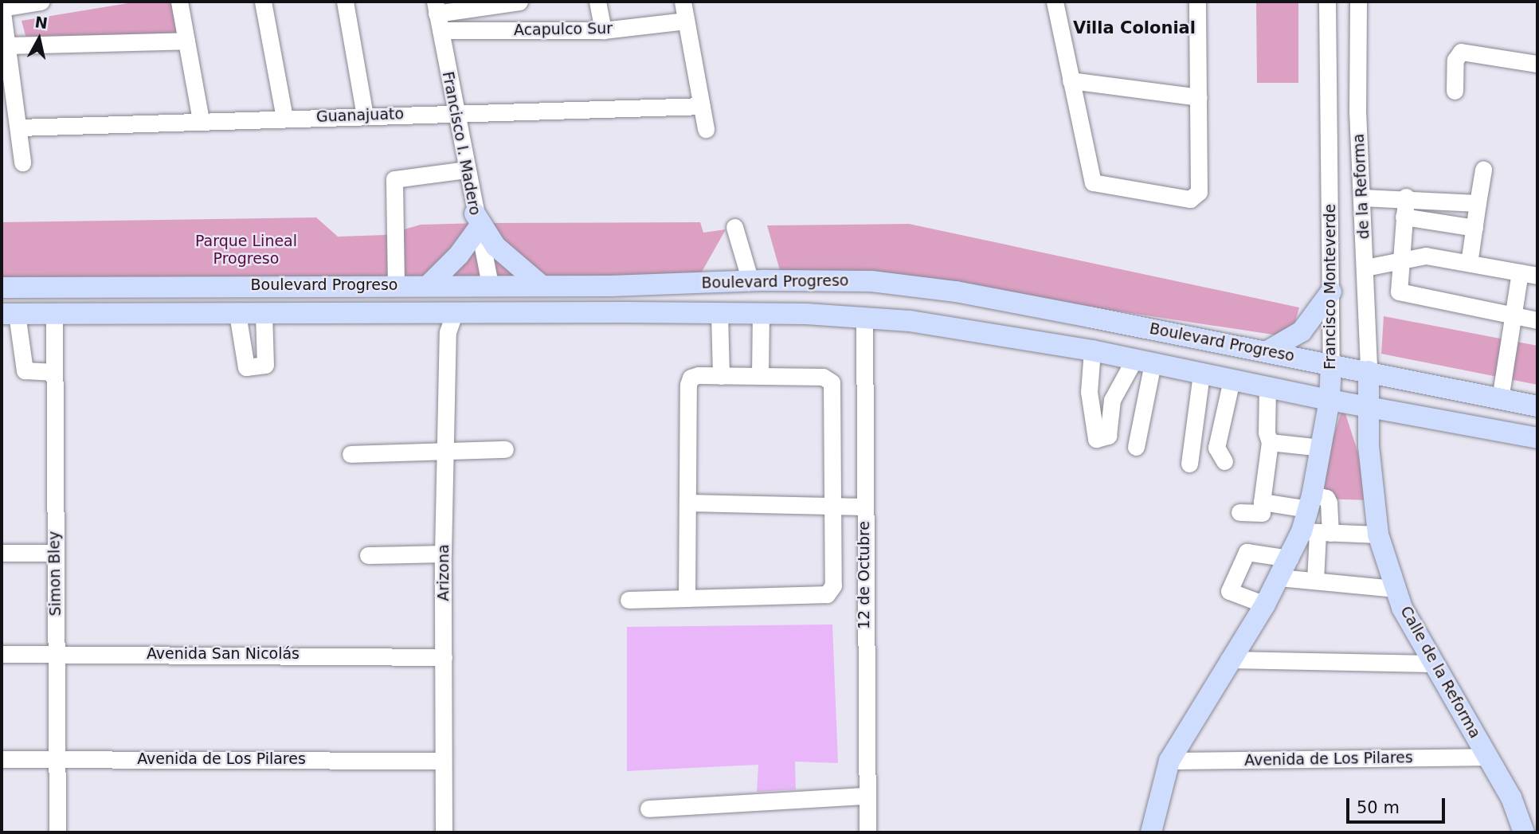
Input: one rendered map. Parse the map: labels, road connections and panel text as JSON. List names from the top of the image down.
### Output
{
  "streets": {
    "main road": ["Boulevard Progreso", "Francisco Monteverde", "Calle de la Reforma"],
    "street": [
      "Acapulco Sur",
      "Guanajuato",
      "Francisco I. Madero",
      "de la Reforma",
      "Arizona",
      "Simon Bley",
      "12 de Octubre",
      "Avenida San Nicolás",
      "Avenida de Los Pilares"
    ]
  },
  "crossings": [
    ["Acapulco Sur", "Francisco I. Madero"],
    ["Guanajuato", "Francisco I. Madero"],
    ["Francisco I. Madero", "Boulevard Progreso"],
    ["de la Reforma", "Boulevard Progreso"],
    ["de la Reforma", "Calle de la Reforma"],
    ["Boulevard Progreso", "Francisco Monteverde"],
    ["Boulevard Progreso", "Arizona"],
    ["Boulevard Progreso", "Simon Bley"],
    ["Boulevard Progreso", "12 de Octubre"],
    ["Boulevard Progreso", "Calle de la Reforma"],
    ["Francisco Monteverde", "Avenida de Los Pilares"],
    ["Arizona", "Avenida San Nicolás"],
    ["Arizona", "Avenida de Los Pilares"],
    ["Simon Bley", "Avenida San Nicolás"],
    ["Simon Bley", "Avenida de Los Pilares"],
    ["Calle de la Reforma", "Avenida de Los Pilares"]
  ],
  "districts": ["Villa Colonial"],
  "parks": ["Parque Lineal Progreso"],
  "scale_bar": "50 m",
  "north": "top"
}
